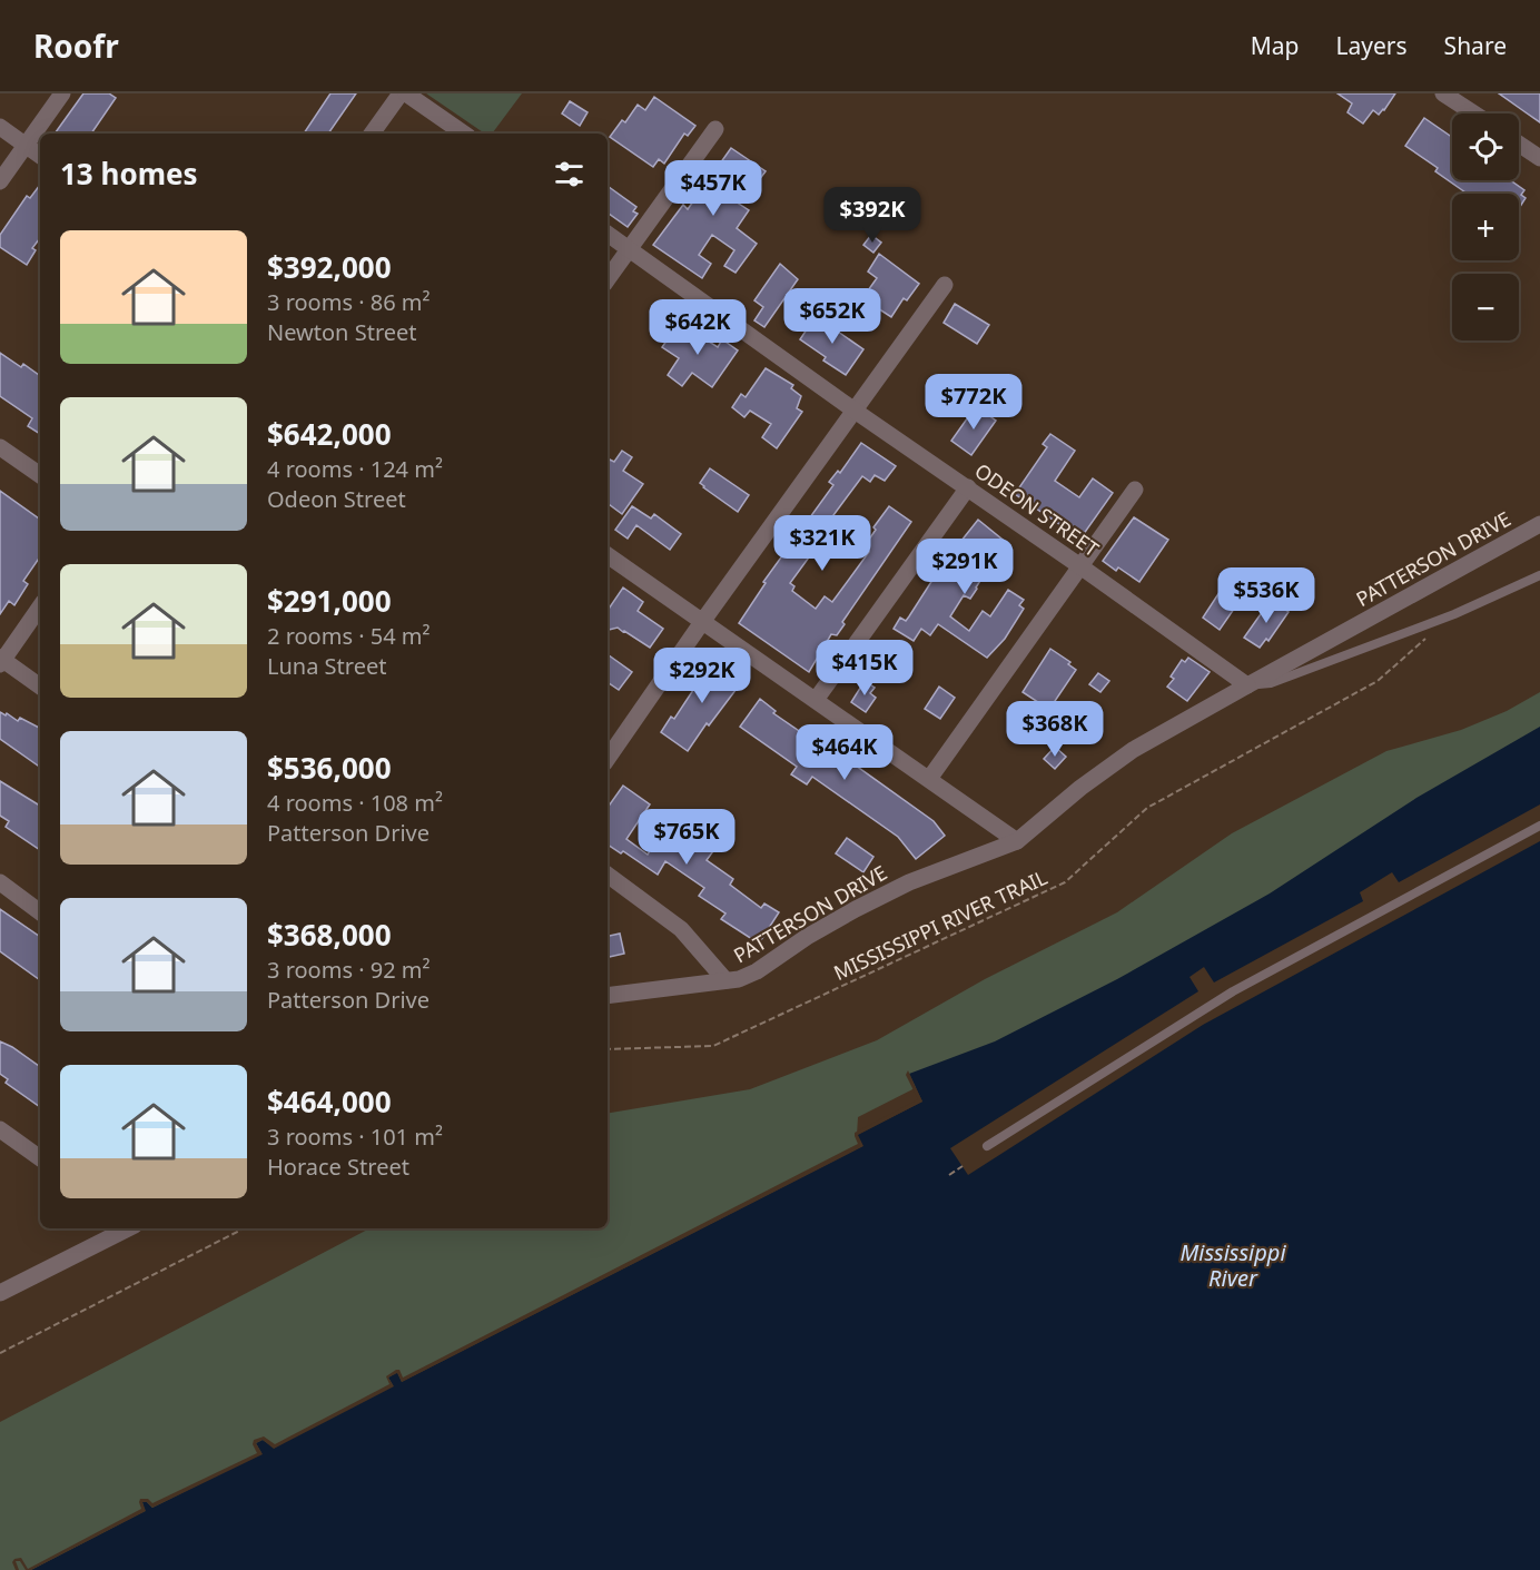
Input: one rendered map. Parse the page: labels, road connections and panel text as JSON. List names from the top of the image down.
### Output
{
  "streets": {
    "street": ["ODEON STREET", "PATTERSON DRIVE"],
    "path": ["MISSISSIPPI RIVER TRAIL"]
  },
  "crossings": [
    ["ODEON STREET", "PATTERSON DRIVE"]
  ],
  "water": ["Mississippi River"],
  "page": {
    "header": "Roofr",
    "nav": ["Map", "Layers", "Share"],
    "map_buttons": ["+", "−"],
    "heading": "13 homes",
    "price": [
      "$457K",
      "$392K",
      "$652K",
      "$642K",
      "$772K",
      "$321K",
      "$291K",
      "$536K",
      "$415K",
      "$292K",
      "$368K",
      "$464K",
      "$765K"
    ],
    "list": [
      {
        "name": "$392,000",
        "note": "3 rooms · 86 m² · Newton Street"
      },
      {
        "name": "$642,000",
        "note": "4 rooms · 124 m² · Odeon Street"
      },
      {
        "name": "$291,000",
        "note": "2 rooms · 54 m² · Luna Street"
      },
      {
        "name": "$536,000",
        "note": "4 rooms · 108 m² · Patterson Drive"
      },
      {
        "name": "$368,000",
        "note": "3 rooms · 92 m² · Patterson Drive"
      },
      {
        "name": "$464,000",
        "note": "3 rooms · 101 m² · Horace Street"
      }
    ]
  }
}
